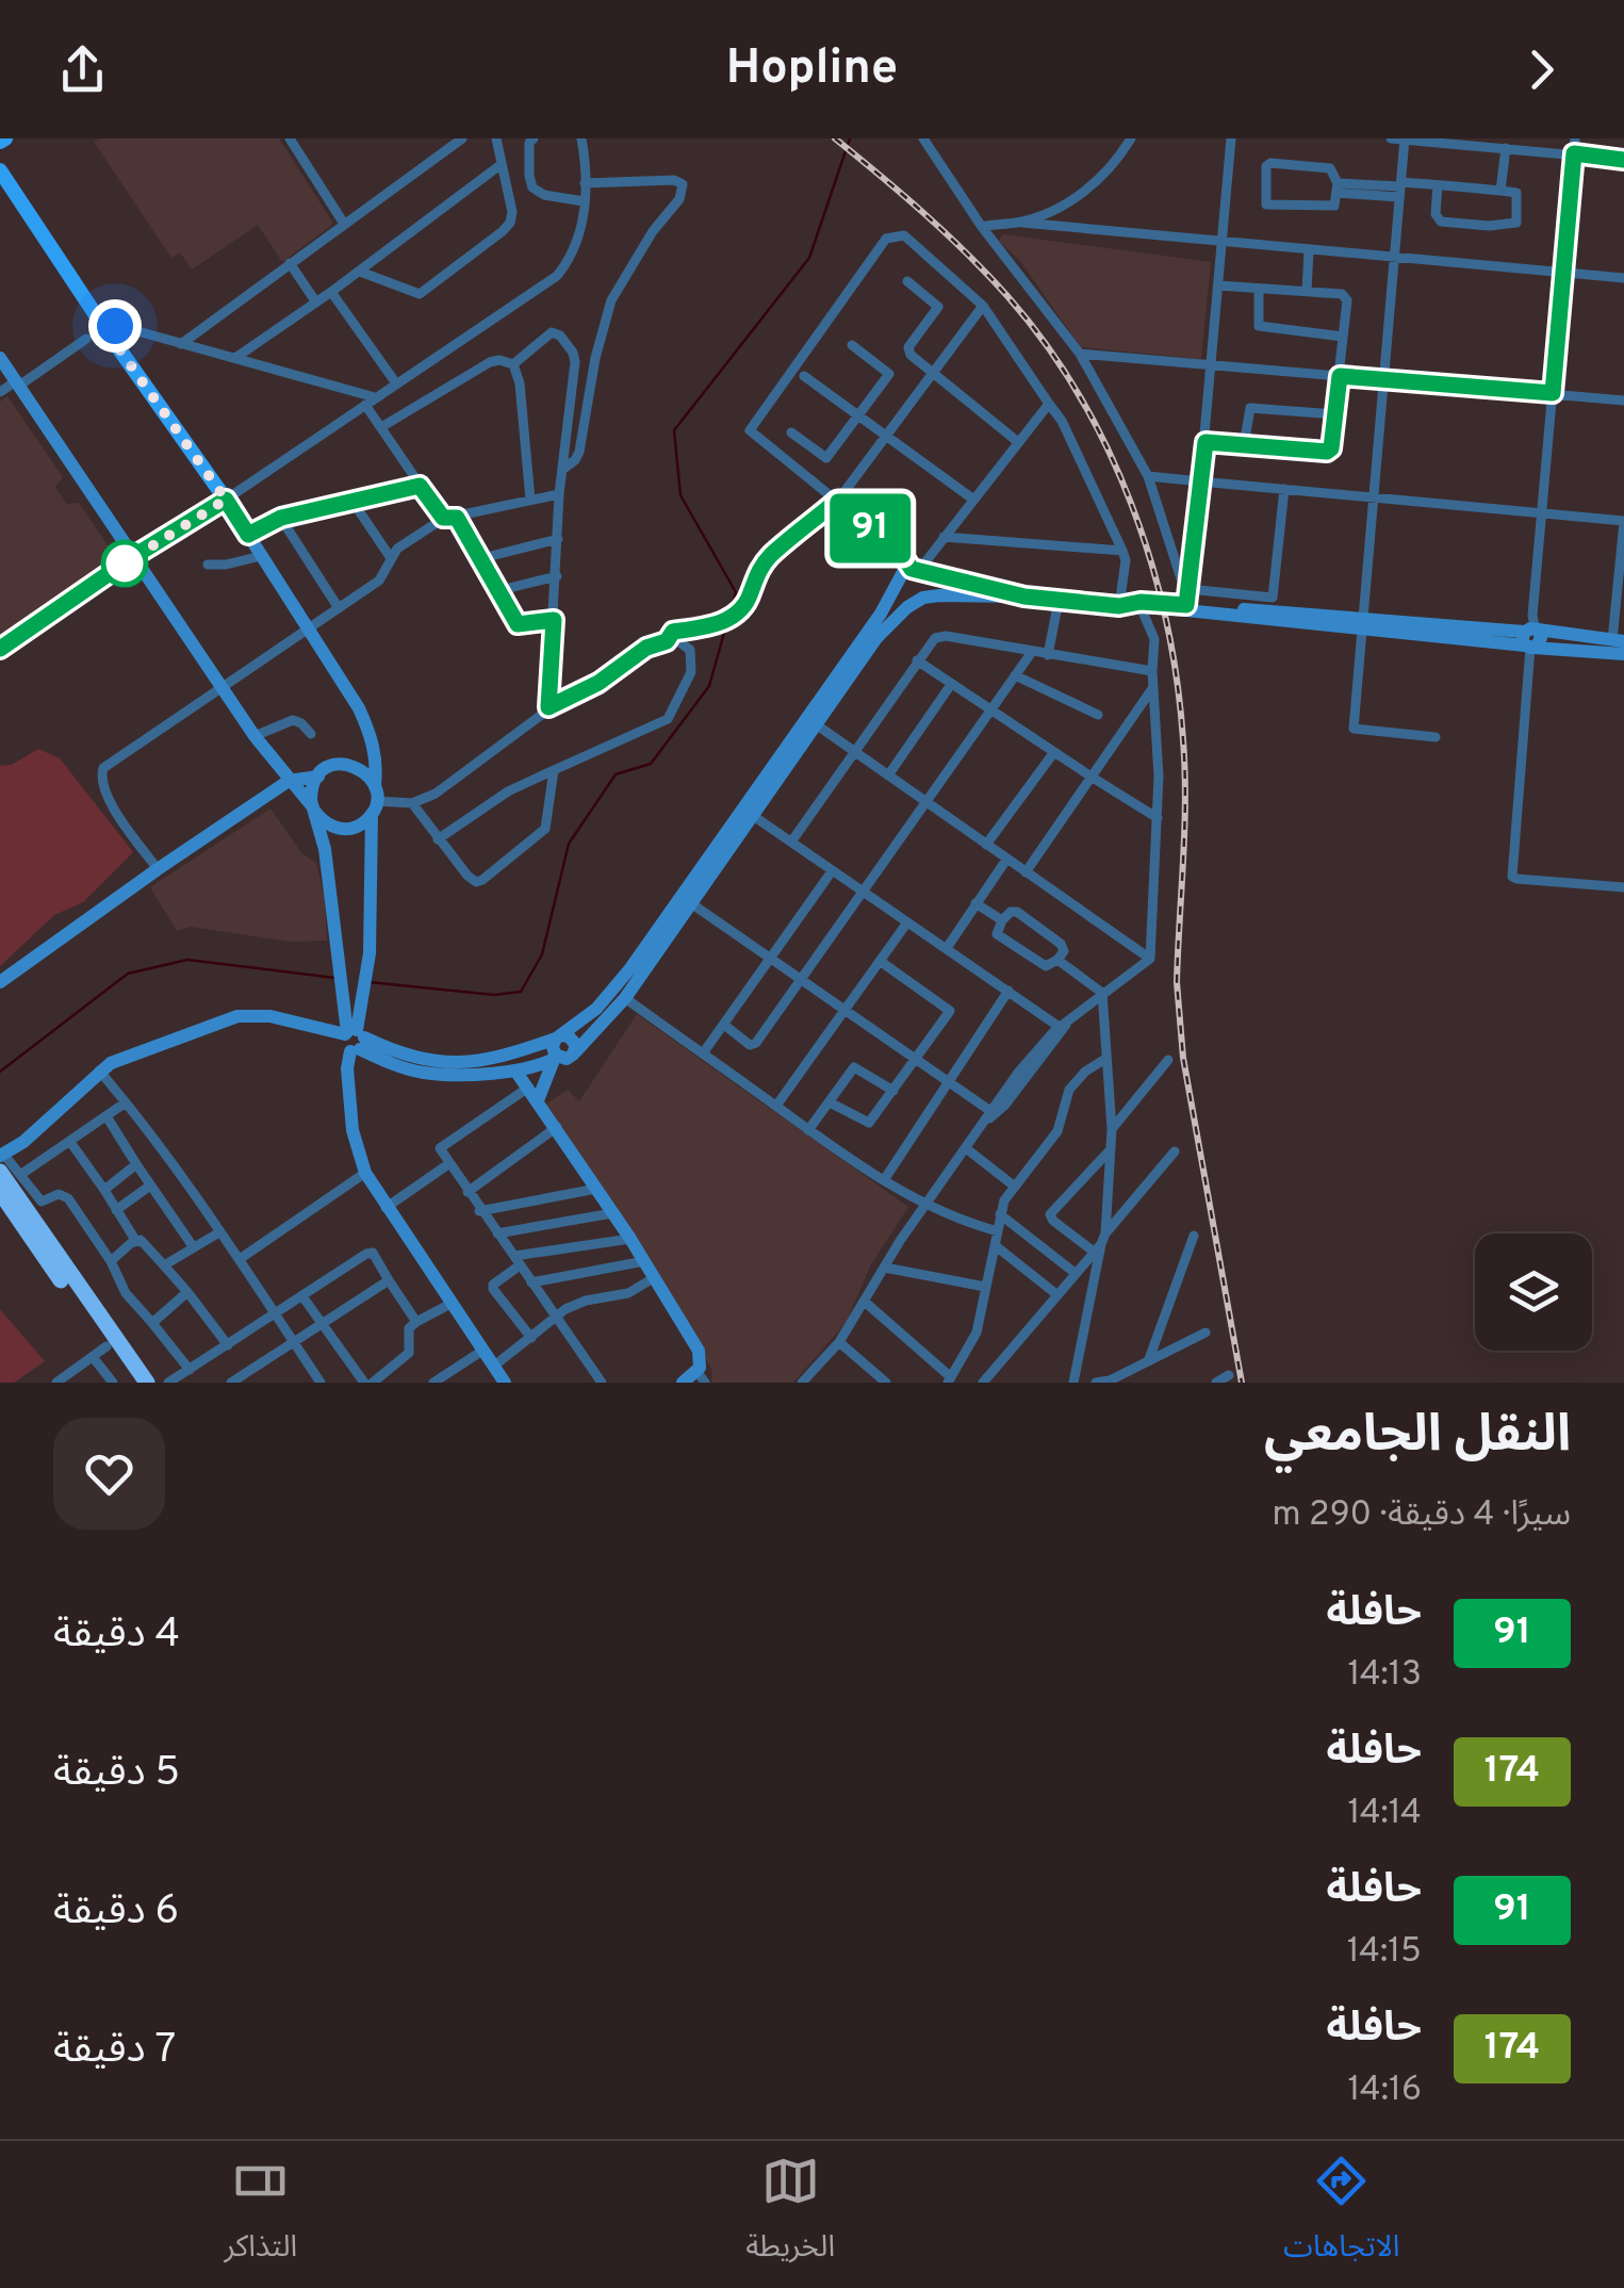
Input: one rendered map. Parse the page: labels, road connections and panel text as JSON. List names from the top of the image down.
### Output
{
  "lines": ["bus line 91"],
  "page": {
    "header": "Hopline",
    "on_map": "91",
    "heading": ["النقل الجامعي", "سيرًا · 4 دقيقة · 290 m"],
    "list": [
      {
        "mark": "91",
        "name": "حافلة",
        "note": "14:13",
        "value": "4 دقيقة"
      },
      {
        "mark": "174",
        "name": "حافلة",
        "note": "14:14",
        "value": "5 دقيقة"
      },
      {
        "mark": "91",
        "name": "حافلة",
        "note": "14:15",
        "value": "6 دقيقة"
      },
      {
        "mark": "174",
        "name": "حافلة",
        "note": "14:16",
        "value": "7 دقيقة"
      }
    ],
    "tabs": ["الاتجاهات", "الخريطة", "التذاكر"]
  }
}
